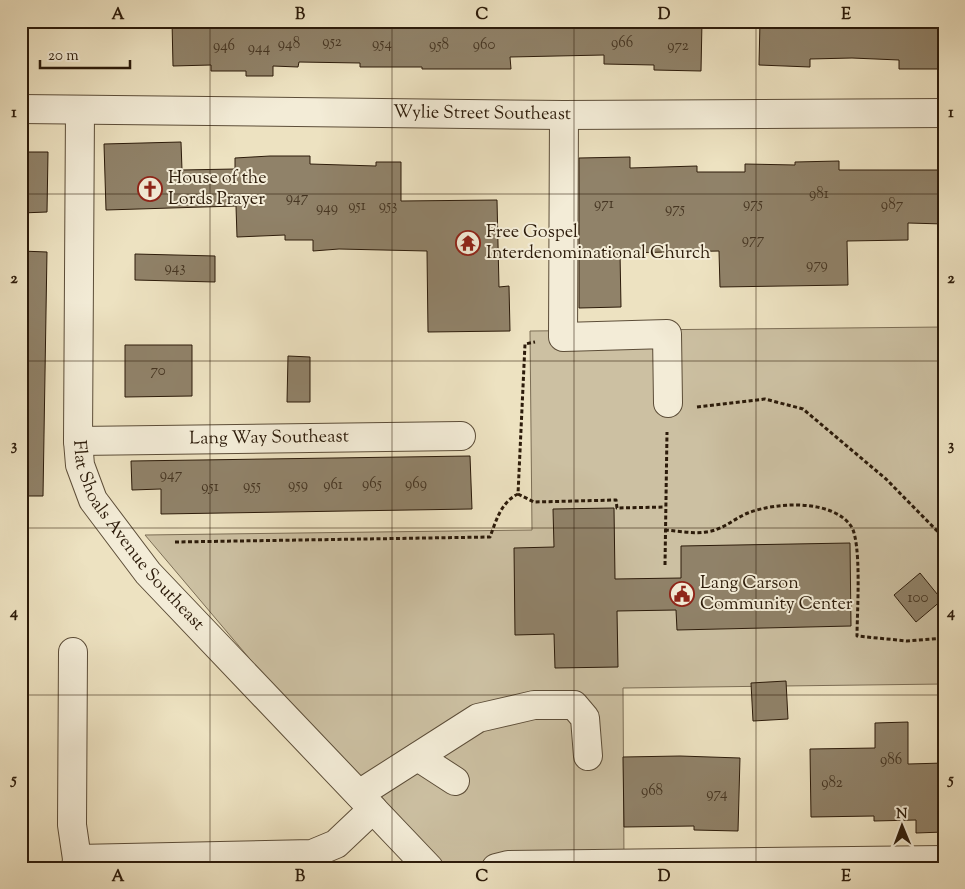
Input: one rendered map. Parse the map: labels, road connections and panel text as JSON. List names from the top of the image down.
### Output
{
  "streets": {
    "street": ["Wylie Street Southeast", "Lang Way Southeast", "Flat Shoals Avenue Southeast"]
  },
  "crossings": [
    ["Wylie Street Southeast", "Flat Shoals Avenue Southeast"],
    ["Lang Way Southeast", "Flat Shoals Avenue Southeast"]
  ],
  "places": {
    "church": ["House of the Lords Prayer"],
    "temple": ["Free Gospel Interdenominational Church"],
    "public building": ["Lang Carson Community Center"]
  },
  "house_numbers": [
    "952",
    "966",
    "948",
    "954",
    "958",
    "960",
    "946",
    "972",
    "944",
    "981",
    "947",
    "971",
    "975",
    "987",
    "951",
    "953",
    "949",
    "975",
    "977",
    "979",
    "943",
    "70",
    "947",
    "965",
    "969",
    "959",
    "961",
    "955",
    "951",
    "100",
    "986",
    "982",
    "968",
    "974"
  ],
  "scale_bar": "20 m",
  "north": "top",
  "grid": {
    "columns": [
      "A",
      "B",
      "C",
      "D",
      "E"
    ],
    "rows": [
      "1",
      "2",
      "3",
      "4",
      "5"
    ]
  }
}
